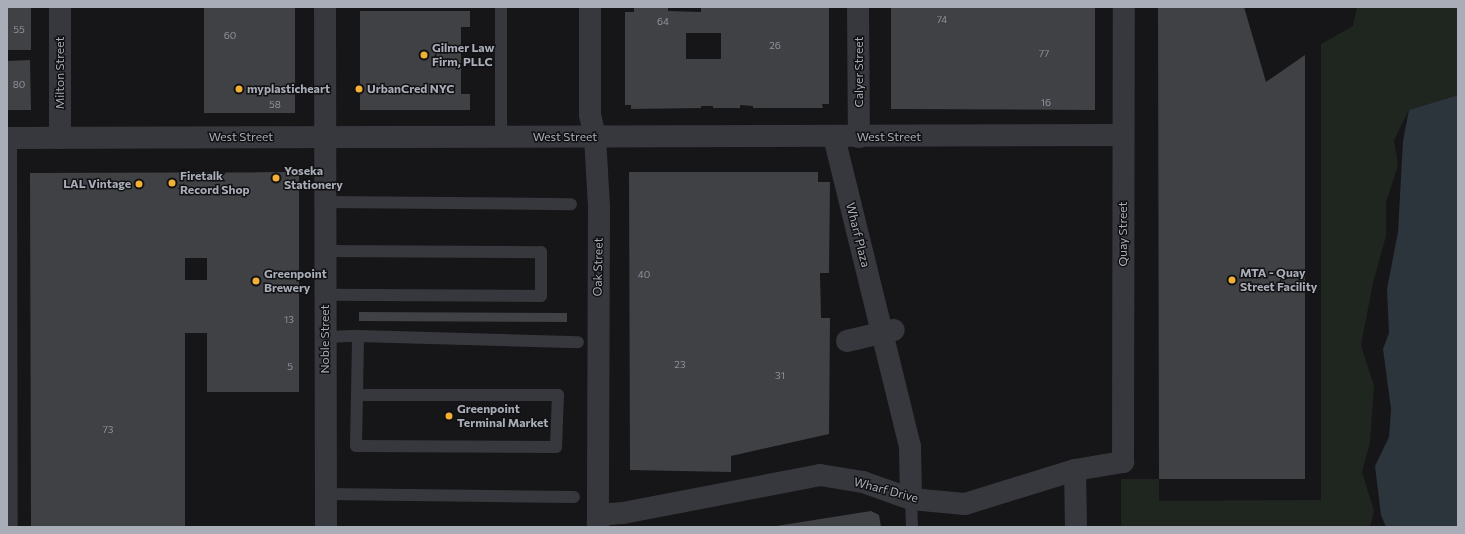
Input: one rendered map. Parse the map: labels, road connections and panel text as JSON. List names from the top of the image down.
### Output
{
  "streets": {
    "street": [
      "Calyer Street",
      "Milton Street",
      "West Street",
      "Quay Street",
      "Wharf Plaza",
      "Oak Street",
      "Noble Street",
      "Wharf Drive"
    ]
  },
  "crossings": [
    ["Calyer Street", "West Street"],
    ["Milton Street", "West Street"],
    ["West Street", "Quay Street"],
    ["West Street", "Wharf Plaza"],
    ["West Street", "Oak Street"],
    ["West Street", "Noble Street"],
    ["Quay Street", "Wharf Drive"],
    ["Wharf Plaza", "Wharf Drive"],
    ["Oak Street", "Wharf Drive"]
  ],
  "places": [
    "Gilmer Law Firm, PLLC",
    "myplasticheart",
    "UrbanCred NYC",
    "Yoseka Stationery",
    "Firetalk Record Shop",
    "LAL Vintage",
    "MTA - Quay Street Facility",
    "Greenpoint Brewery",
    "Greenpoint Terminal Market"
  ],
  "house_numbers": [
    "74",
    "64",
    "55",
    "60",
    "26",
    "77",
    "80",
    "16",
    "58",
    "40",
    "13",
    "23",
    "5",
    "31",
    "73"
  ]
}
